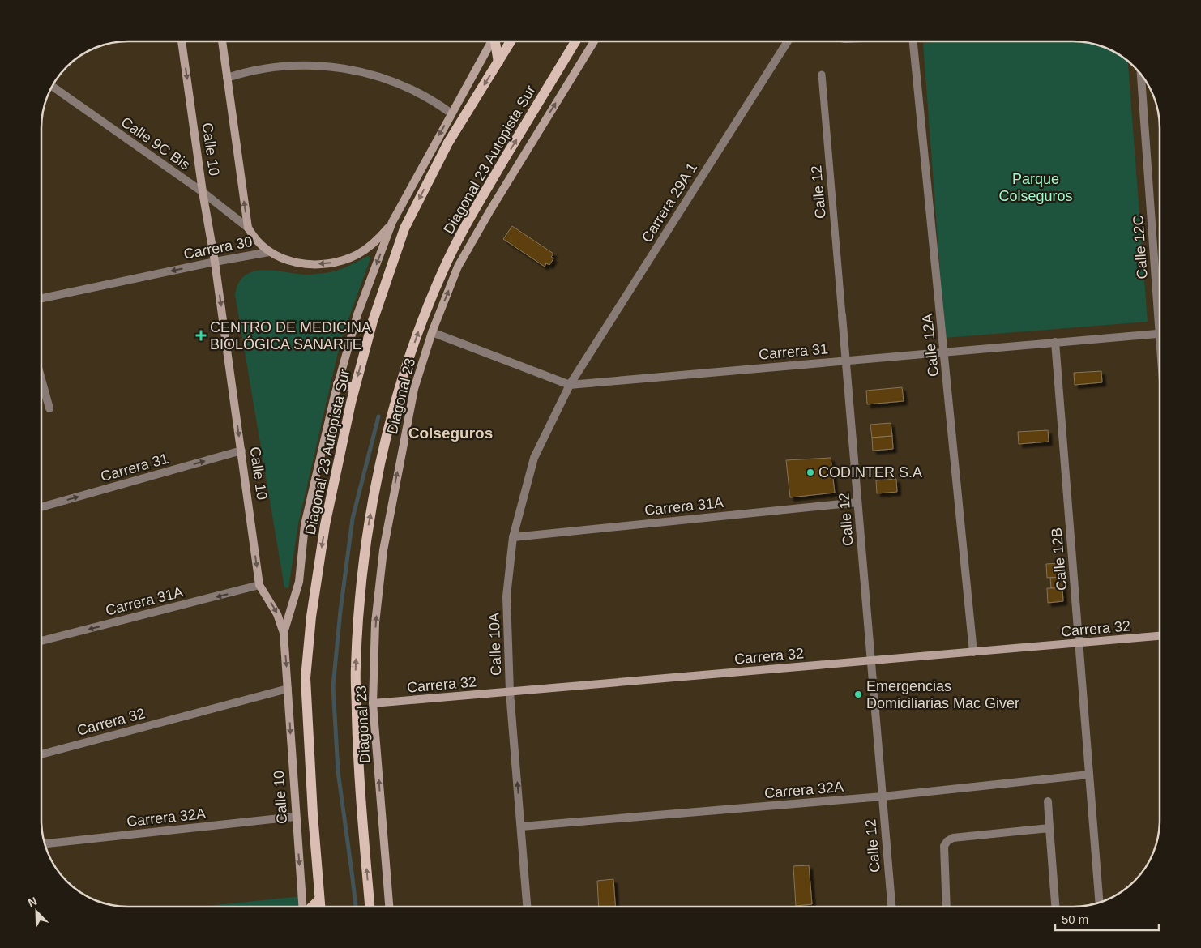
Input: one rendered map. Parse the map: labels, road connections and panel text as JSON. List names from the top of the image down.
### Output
{
  "streets": {
    "main road": ["Diagonal 23 Autopista Sur"],
    "street": [
      "Calle 9C Bis",
      "Calle 10",
      "Calle 12",
      "Carrera 29A 1",
      "Calle 12C",
      "Carrera 30",
      "Calle 12A",
      "Carrera 31",
      "Diagonal 23",
      "Carrera 31A",
      "Calle 12B",
      "Carrera 32",
      "Calle 10A",
      "Carrera 32A"
    ]
  },
  "crossings": [
    ["Calle 9C Bis", "Calle 10"],
    ["Calle 10", "Carrera 30"],
    ["Calle 10", "Carrera 31"],
    ["Calle 10", "Carrera 31A"],
    ["Calle 10", "Carrera 32"],
    ["Calle 10", "Carrera 32A"],
    ["Calle 12", "Carrera 31"],
    ["Calle 12", "Carrera 31A"],
    ["Calle 12", "Carrera 32"],
    ["Calle 12", "Carrera 32A"],
    ["Carrera 29A 1", "Carrera 31"],
    ["Carrera 29A 1", "Calle 10A"],
    ["Calle 12A", "Carrera 31"],
    ["Calle 12A", "Carrera 32"],
    ["Carrera 31", "Diagonal 23"],
    ["Carrera 31", "Calle 12B"],
    ["Carrera 31", "Calle 10A"],
    ["Diagonal 23", "Carrera 32"],
    ["Carrera 31A", "Calle 10A"],
    ["Calle 12B", "Carrera 32"],
    ["Calle 12B", "Carrera 32A"],
    ["Carrera 32", "Calle 10A"],
    ["Calle 10A", "Carrera 32A"]
  ],
  "one_way": ["Carrera 30", "Diagonal 23", "Carrera 31A"],
  "districts": ["Colseguros"],
  "parks": ["Parque Colseguros"],
  "places": {
    "health": ["CENTRO DE MEDICINA BIOLÓGICA SANARTE"],
    "other": ["CODINTER S.A", "Emergencias Domiciliarias Mac Giver"]
  },
  "scale_bar": "50 m",
  "north": "top left"
}
